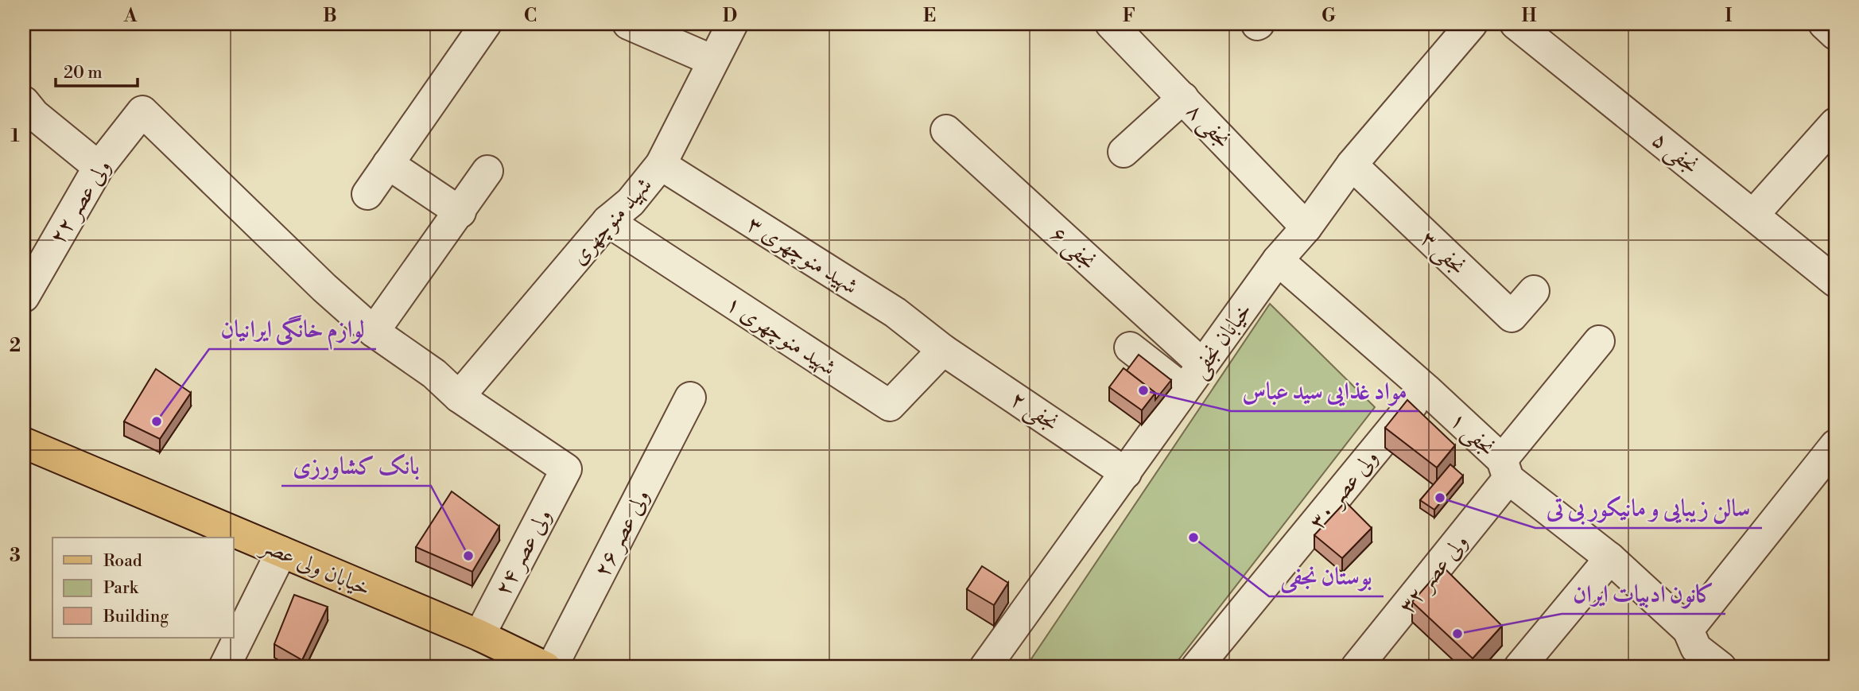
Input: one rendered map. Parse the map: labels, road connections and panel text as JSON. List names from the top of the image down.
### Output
{
  "streets": {
    "main road": ["خیابان ولی عصر"],
    "street": [
      "نجفی ۸",
      "نجفی ۵",
      "ولی عصر ۲۲",
      "شهید منوچهری",
      "نجفی ۶",
      "نجفی ۳",
      "شهید منوچهری ۳",
      "شهید منوچهری ۱",
      "خیابان نجفی",
      "نجفی ۲",
      "نجفی ۱",
      "ولی عصر ۳۰",
      "ولی عصر ۲۶",
      "ولی عصر ۲۴",
      "ولی عصر ۳۲"
    ]
  },
  "crossings": [
    ["نجفی ۸", "خیابان نجفی"],
    ["شهید منوچهری", "شهید منوچهری ۳"],
    ["شهید منوچهری", "شهید منوچهری ۱"],
    ["شهید منوچهری", "ولی عصر ۲۴"],
    ["نجفی ۶", "خیابان نجفی"],
    ["نجفی ۳", "خیابان نجفی"],
    ["شهید منوچهری ۳", "شهید منوچهری ۱"],
    ["شهید منوچهری ۳", "نجفی ۲"],
    ["شهید منوچهری ۱", "نجفی ۲"],
    ["خیابان نجفی", "نجفی ۲"],
    ["خیابان نجفی", "نجفی ۱"],
    ["نجفی ۱", "ولی عصر ۳۰"],
    ["نجفی ۱", "ولی عصر ۳۲"],
    ["ولی عصر ۲۴", "خیابان ولی عصر"]
  ],
  "places": [
    "مواد غذایی سید عباس",
    "لوازم خانگی ایرانیان",
    "سالن زیبایی و مانیکور بی تی",
    "بوستان نجفی",
    "بانک کشاورزی",
    "کانون ادبیات ایران"
  ],
  "legend": ["Road", "Park", "Building"],
  "scale_bar": "20 m",
  "grid": {
    "columns": [
      "A",
      "B",
      "C",
      "D",
      "E",
      "F",
      "G",
      "H",
      "I"
    ],
    "rows": ["1", "2", "3"]
  }
}
